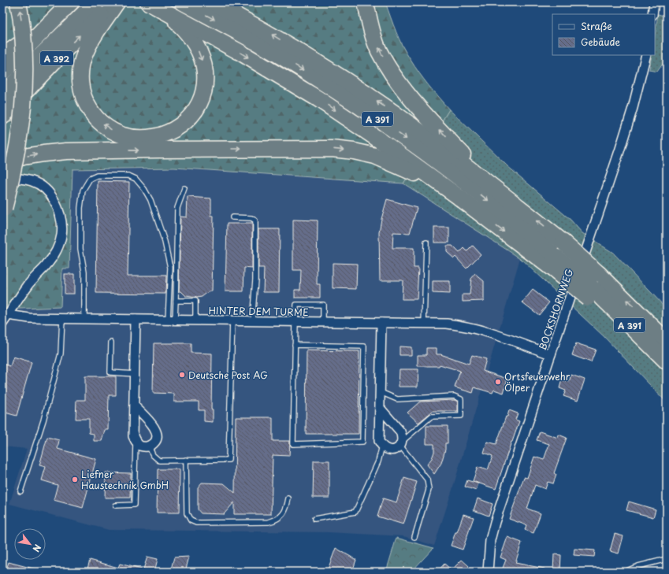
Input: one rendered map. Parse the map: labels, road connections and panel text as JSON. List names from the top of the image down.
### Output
{
  "streets": {
    "highway": ["A 392", "A 391"],
    "street": ["BOCKSHORNWEG", "HINTER DEM TURME"]
  },
  "crossings": [
    ["BOCKSHORNWEG", "HINTER DEM TURME"]
  ],
  "places": ["Deutsche Post AG", "Ortsfeuerwehr Ölper", "Liefner Haustechnik GmbH"],
  "legend": ["Straße", "Gebäude"],
  "north": "bottom right"
}
